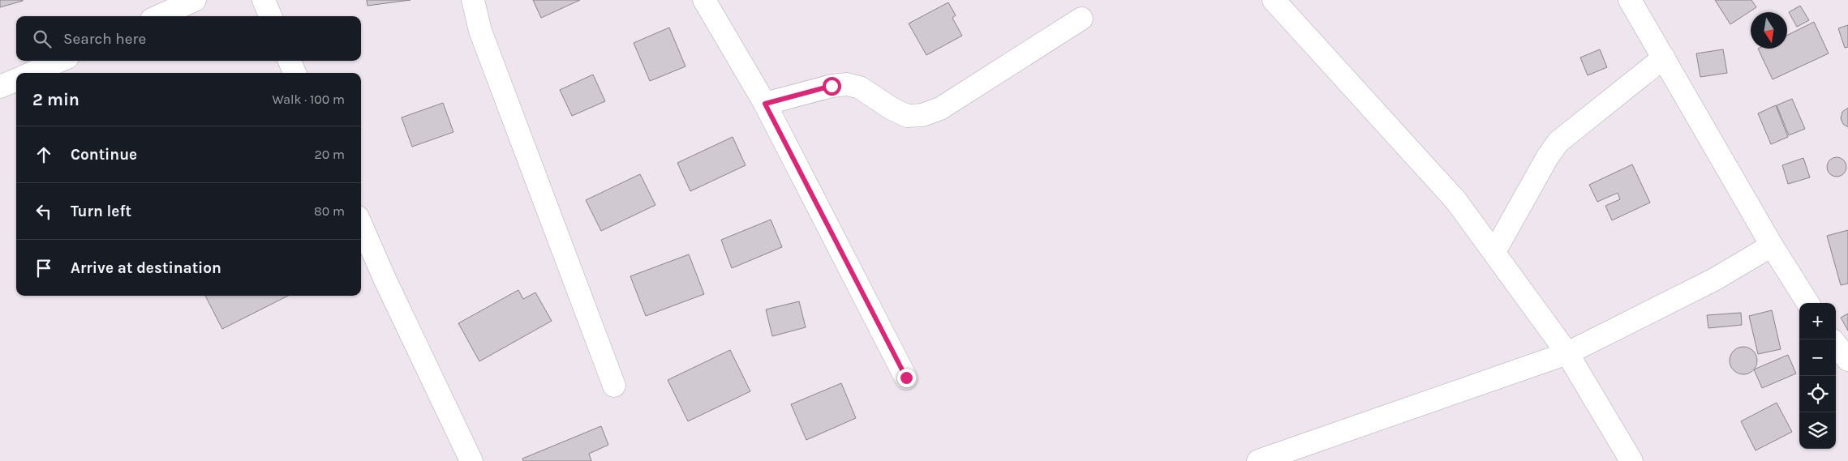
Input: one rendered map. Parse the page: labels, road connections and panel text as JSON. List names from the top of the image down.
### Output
{
  "north": "bottom",
  "page": {
    "search": "Search here",
    "heading": ["2 min", "Walk · 100 m"],
    "list": [
      ["Continue", "20 m"],
      ["Turn left", "80 m"],
      "Arrive at destination"
    ],
    "map_buttons": ["+", "−"]
  }
}
